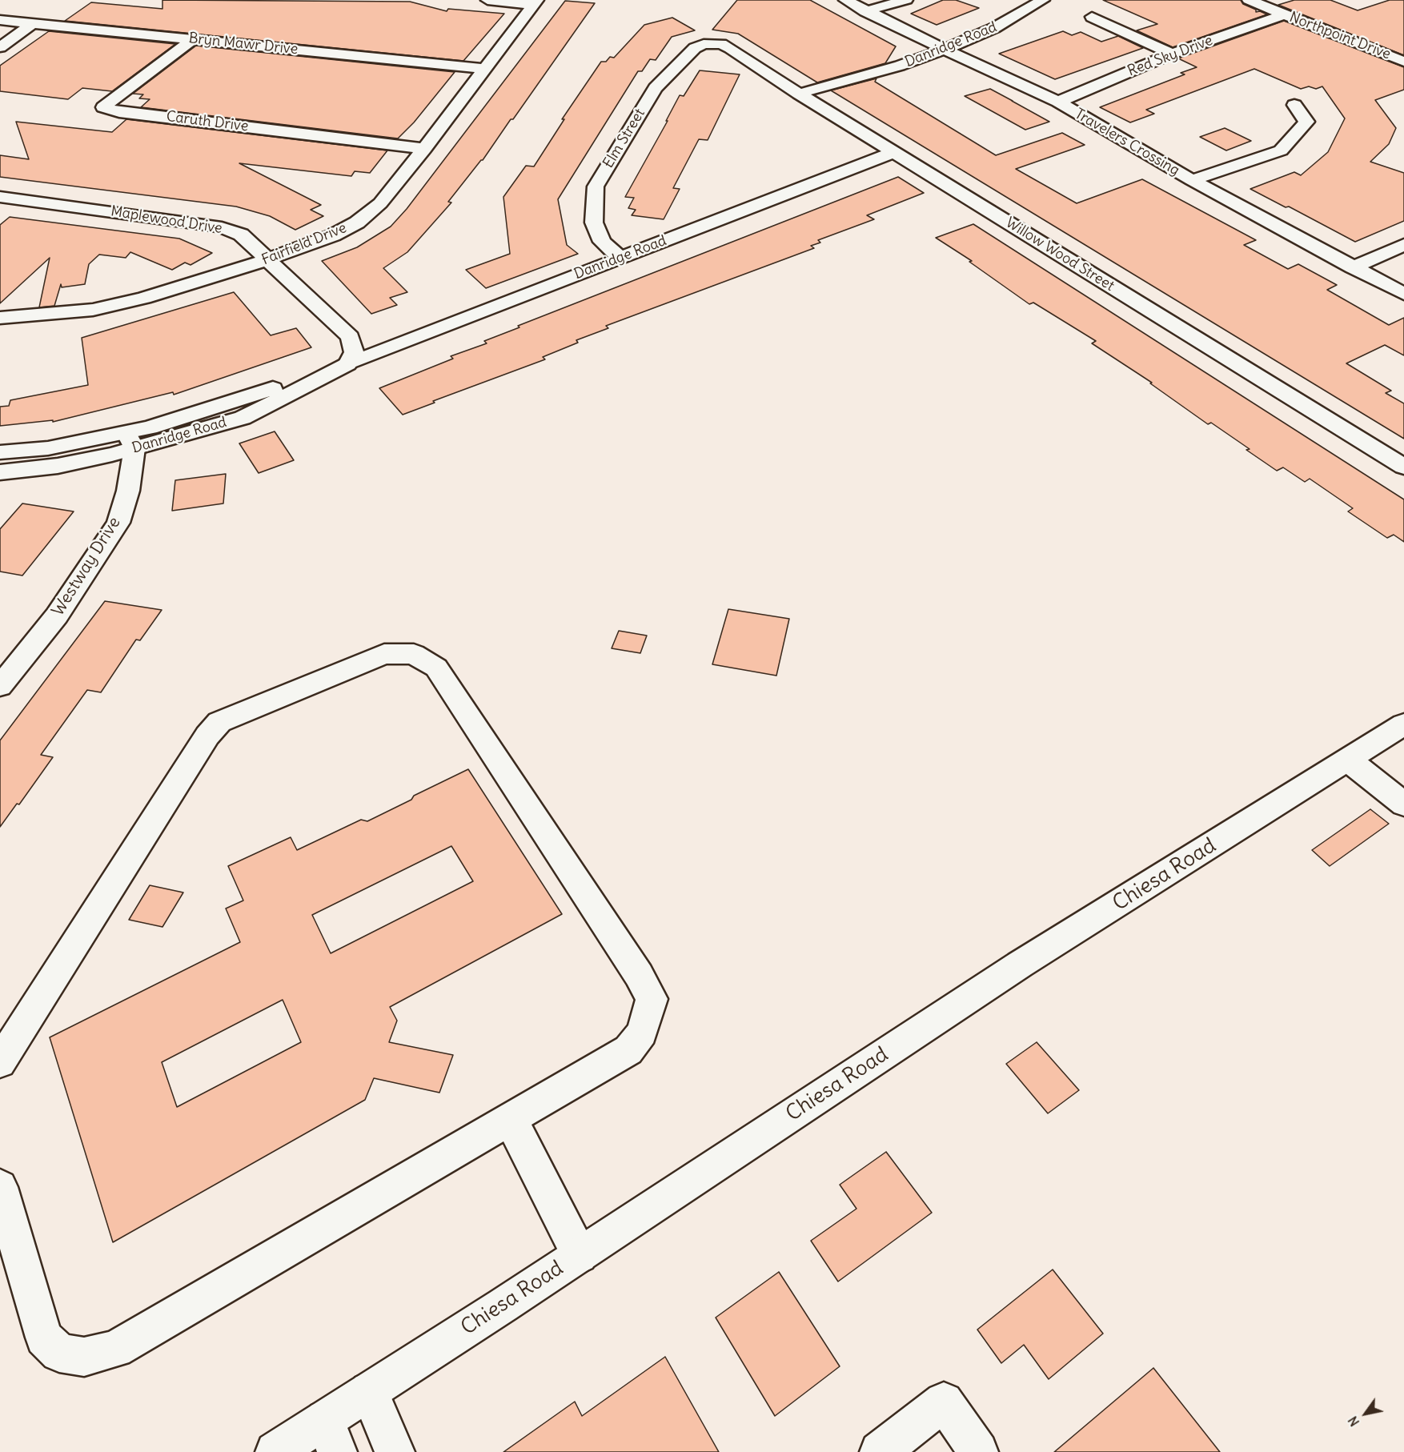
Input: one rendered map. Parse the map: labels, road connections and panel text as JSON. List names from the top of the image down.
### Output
{
  "streets": {
    "street": [
      "Northpoint Drive",
      "Bryn Mawr Drive",
      "Danridge Road",
      "Red Sky Drive",
      "Caruth Drive",
      "Elm Street",
      "Travelers Crossing",
      "Maplewood Drive",
      "Fairfield Drive",
      "Willow Wood Street",
      "Westway Drive",
      "Chiesa Road"
    ]
  },
  "crossings": [
    ["Northpoint Drive", "Red Sky Drive"],
    ["Bryn Mawr Drive", "Caruth Drive"],
    ["Bryn Mawr Drive", "Fairfield Drive"],
    ["Danridge Road", "Elm Street"],
    ["Danridge Road", "Travelers Crossing"],
    ["Danridge Road", "Maplewood Drive"],
    ["Danridge Road", "Willow Wood Street"],
    ["Danridge Road", "Westway Drive"],
    ["Red Sky Drive", "Travelers Crossing"],
    ["Caruth Drive", "Fairfield Drive"],
    ["Elm Street", "Willow Wood Street"],
    ["Maplewood Drive", "Fairfield Drive"]
  ],
  "north": "bottom left"
}
